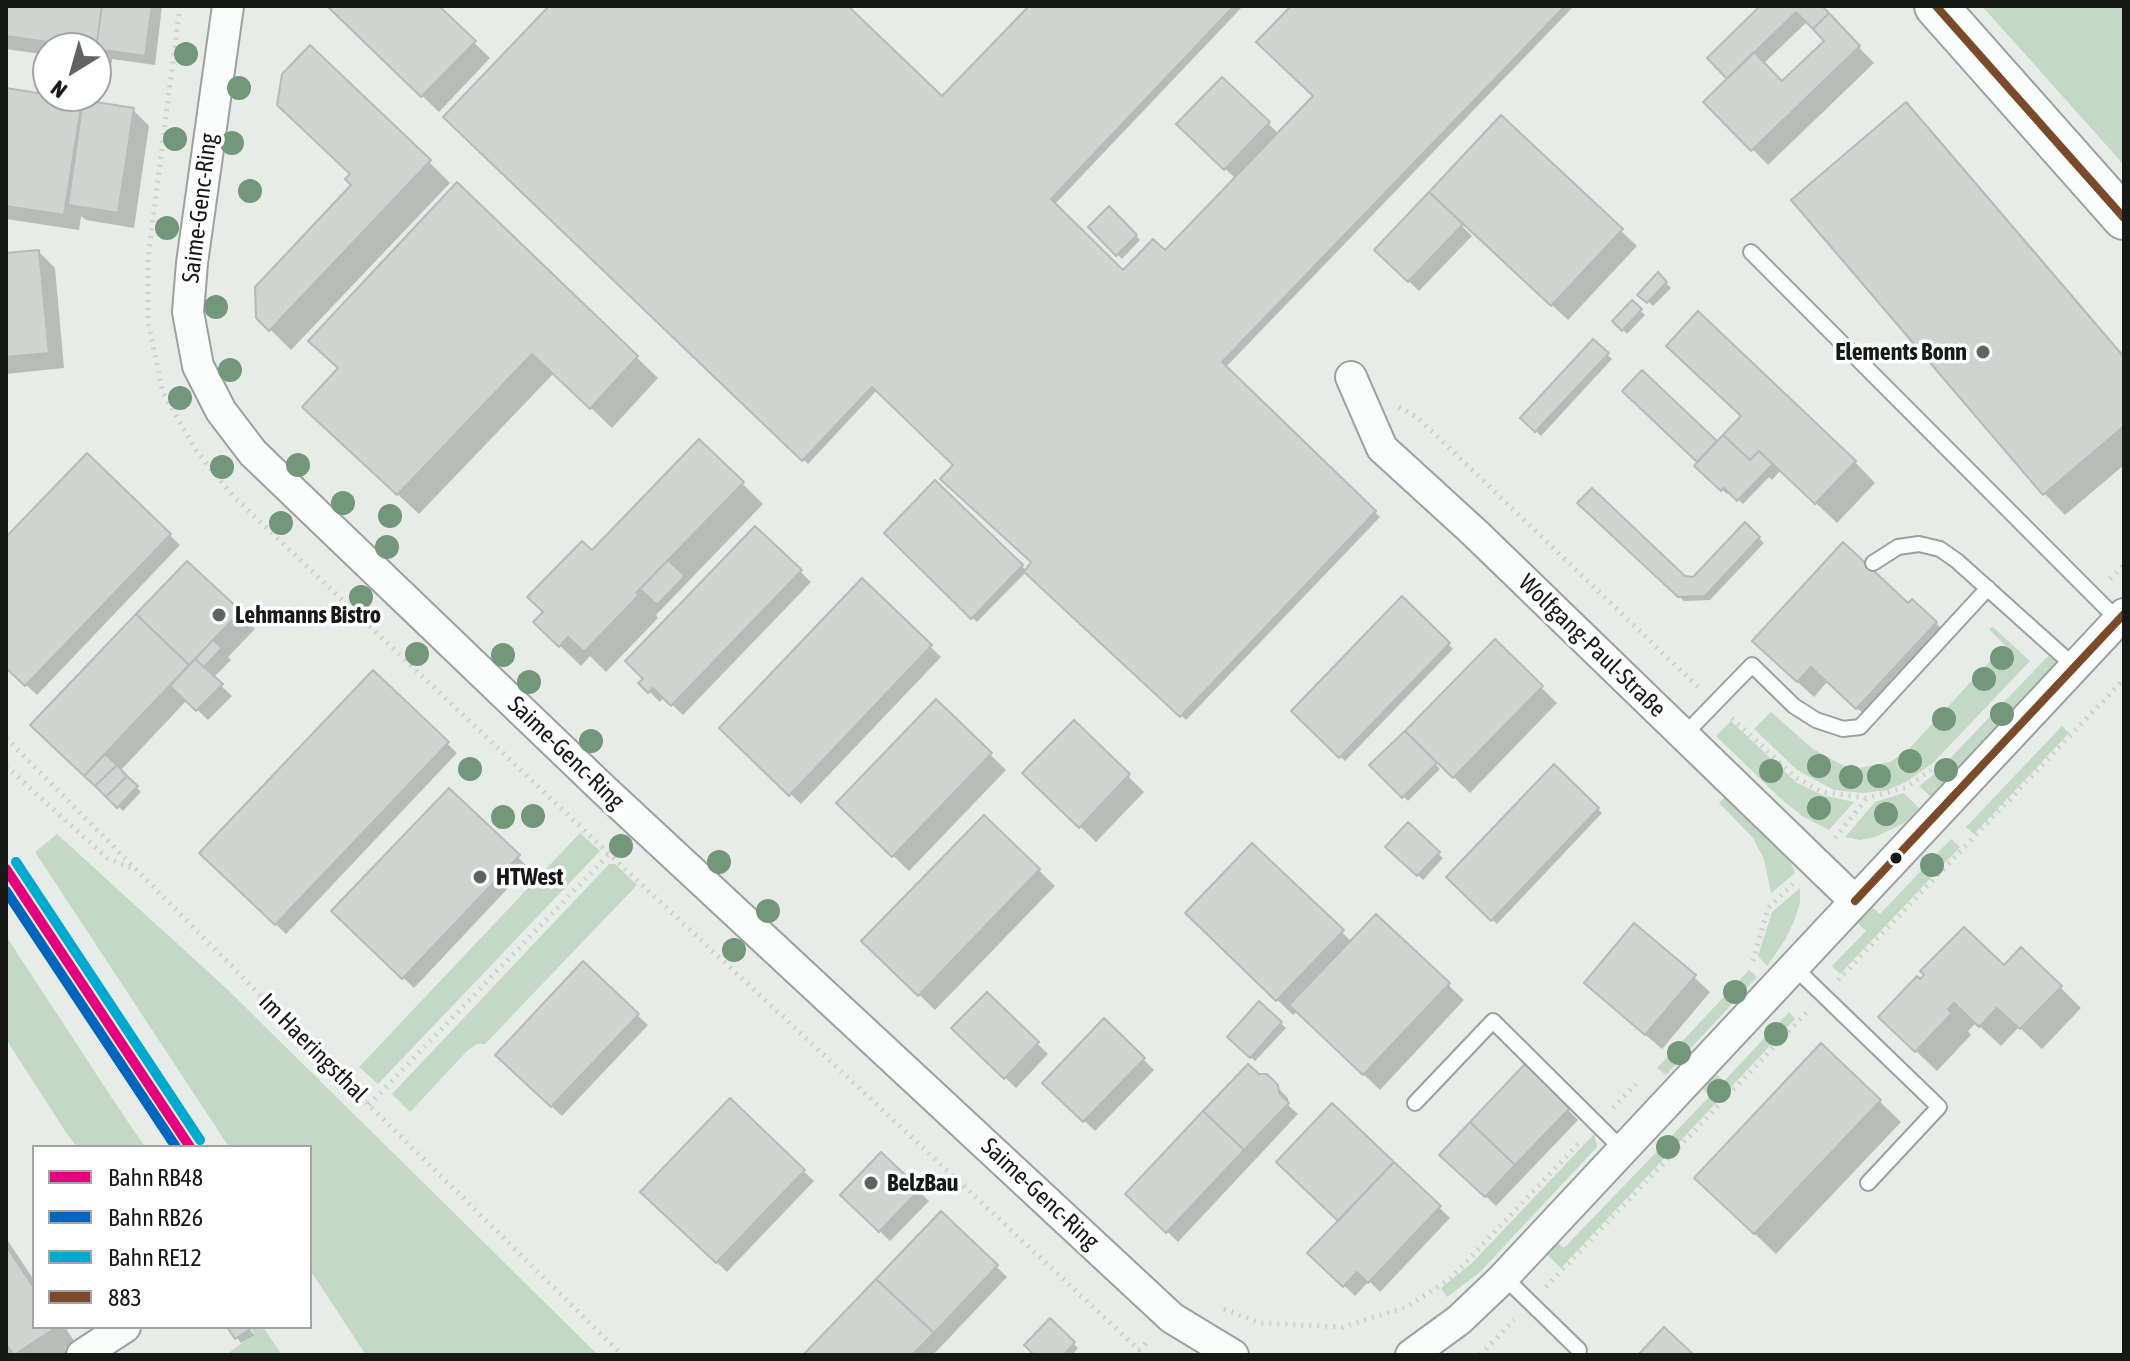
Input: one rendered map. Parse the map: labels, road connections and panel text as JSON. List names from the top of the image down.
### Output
{
  "streets": {
    "street": ["Saime-Genc-Ring", "Wolfgang-Paul-Straße"],
    "path": ["Im Haeringsthal"]
  },
  "places": [
    "Elements Bonn",
    "Lehmanns Bistro",
    "HTWest",
    "BelzBau"
  ],
  "lines": [
    "transit line 883",
    "rail line RE12",
    "rail line RB48",
    "rail line RB26"
  ],
  "legend": [
    "Bahn RB48",
    "Bahn RB26",
    "Bahn RE12",
    "883"
  ],
  "north": "bottom left"
}
